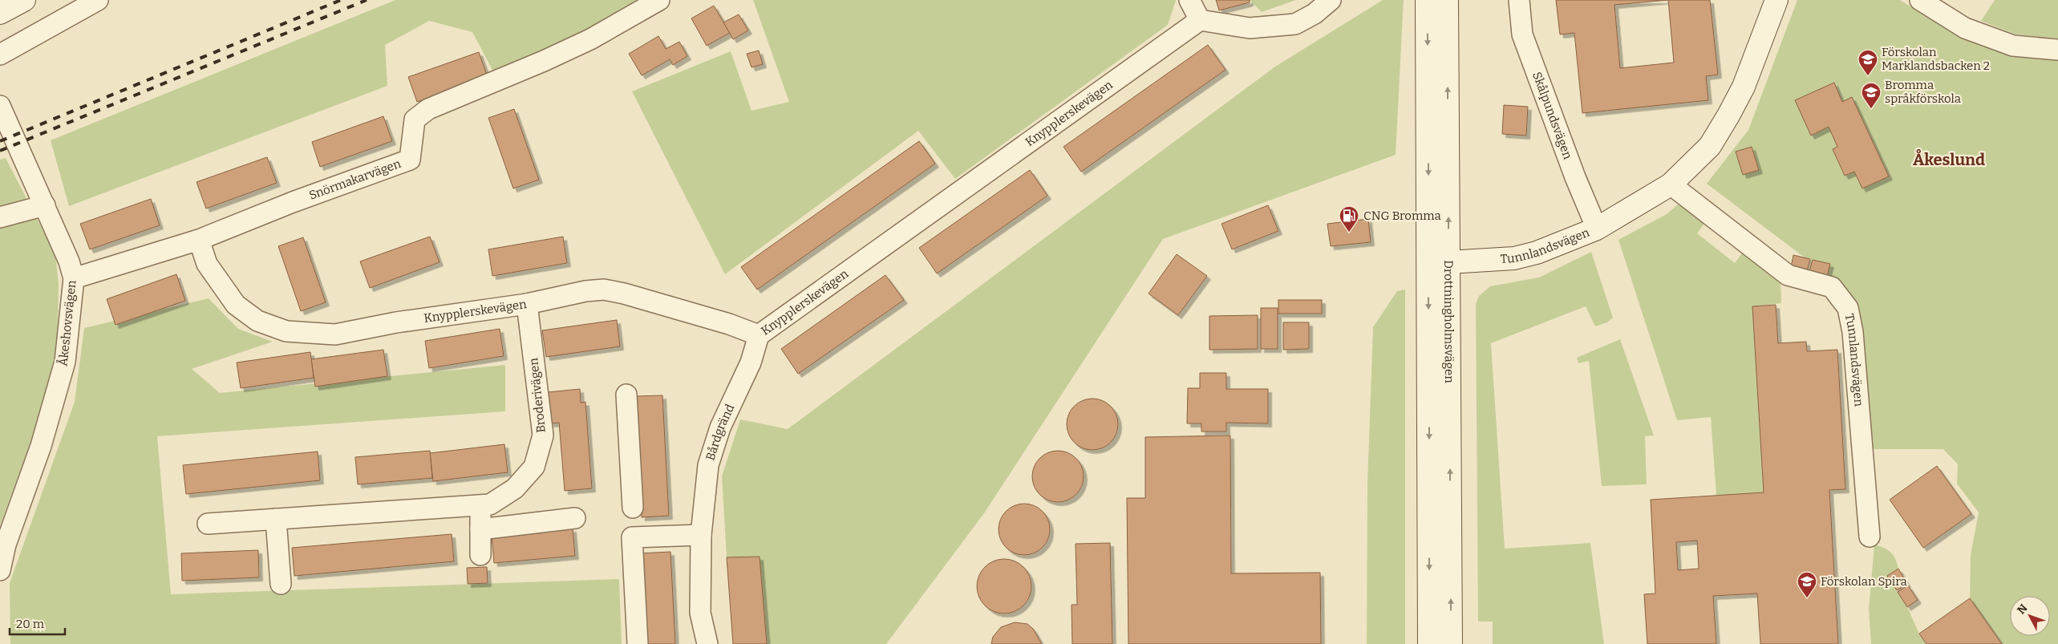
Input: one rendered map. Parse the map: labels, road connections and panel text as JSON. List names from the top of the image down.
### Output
{
  "streets": {
    "main road": ["Tunnlandsvägen", "Drottningholmsvägen"],
    "street": [
      "Knypplerskevägen",
      "Skålpundsvägen",
      "Snörmakarvägen",
      "Åkeshovsvägen",
      "Broderivägen",
      "Bårdgränd"
    ]
  },
  "crossings": [
    ["Knypplerskevägen", "Snörmakarvägen"],
    ["Knypplerskevägen", "Broderivägen"],
    ["Knypplerskevägen", "Bårdgränd"],
    ["Skålpundsvägen", "Tunnlandsvägen"],
    ["Snörmakarvägen", "Åkeshovsvägen"],
    ["Tunnlandsvägen", "Drottningholmsvägen"]
  ],
  "districts": ["Åkeslund"],
  "places": {
    "school or university": ["Förskolan Marklandsbacken 2", "Bromma språkförskola", "Förskolan Spira"],
    "fuel station": ["CNG Bromma"]
  },
  "scale_bar": "20 m",
  "north": "top left"
}
